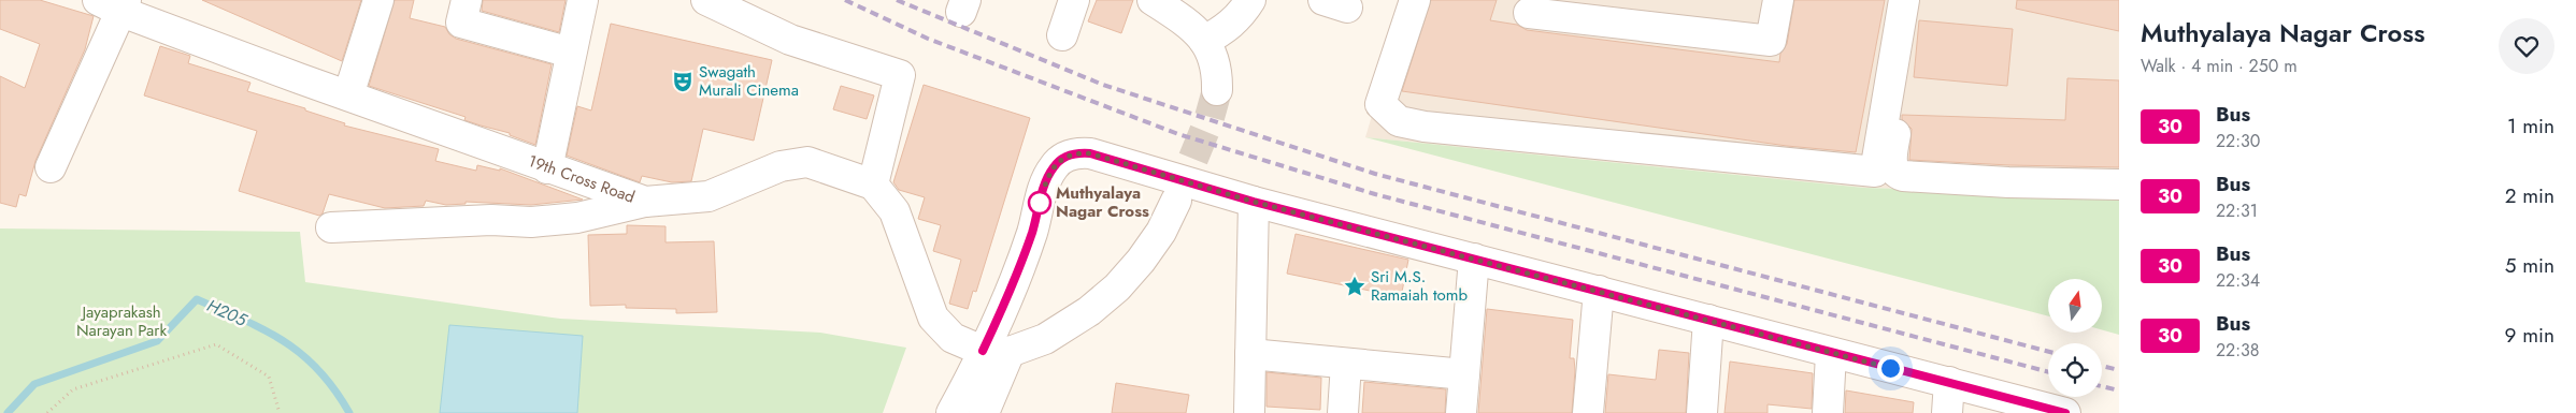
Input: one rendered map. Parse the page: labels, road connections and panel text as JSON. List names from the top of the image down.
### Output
{
  "streets": {
    "street": ["19th Cross Road"]
  },
  "water": ["H205"],
  "parks": ["Jayaprakash Narayan Park"],
  "places": {
    "theatre": ["Swagath Murali Cinema"],
    "other": ["Muthyalaya Nagar Cross"],
    "place": ["Sri M.S. Ramaiah tomb"]
  },
  "lines": ["bus line 30"],
  "north": "top",
  "page": {
    "heading": ["Muthyalaya Nagar Cross", "Walk · 4 min · 250 m"],
    "list": [
      {
        "mark": "30",
        "name": "Bus",
        "note": "22:30",
        "value": "1 min"
      },
      {
        "mark": "30",
        "name": "Bus",
        "note": "22:31",
        "value": "2 min"
      },
      {
        "mark": "30",
        "name": "Bus",
        "note": "22:34",
        "value": "5 min"
      },
      {
        "mark": "30",
        "name": "Bus",
        "note": "22:38",
        "value": "9 min"
      }
    ]
  }
}
